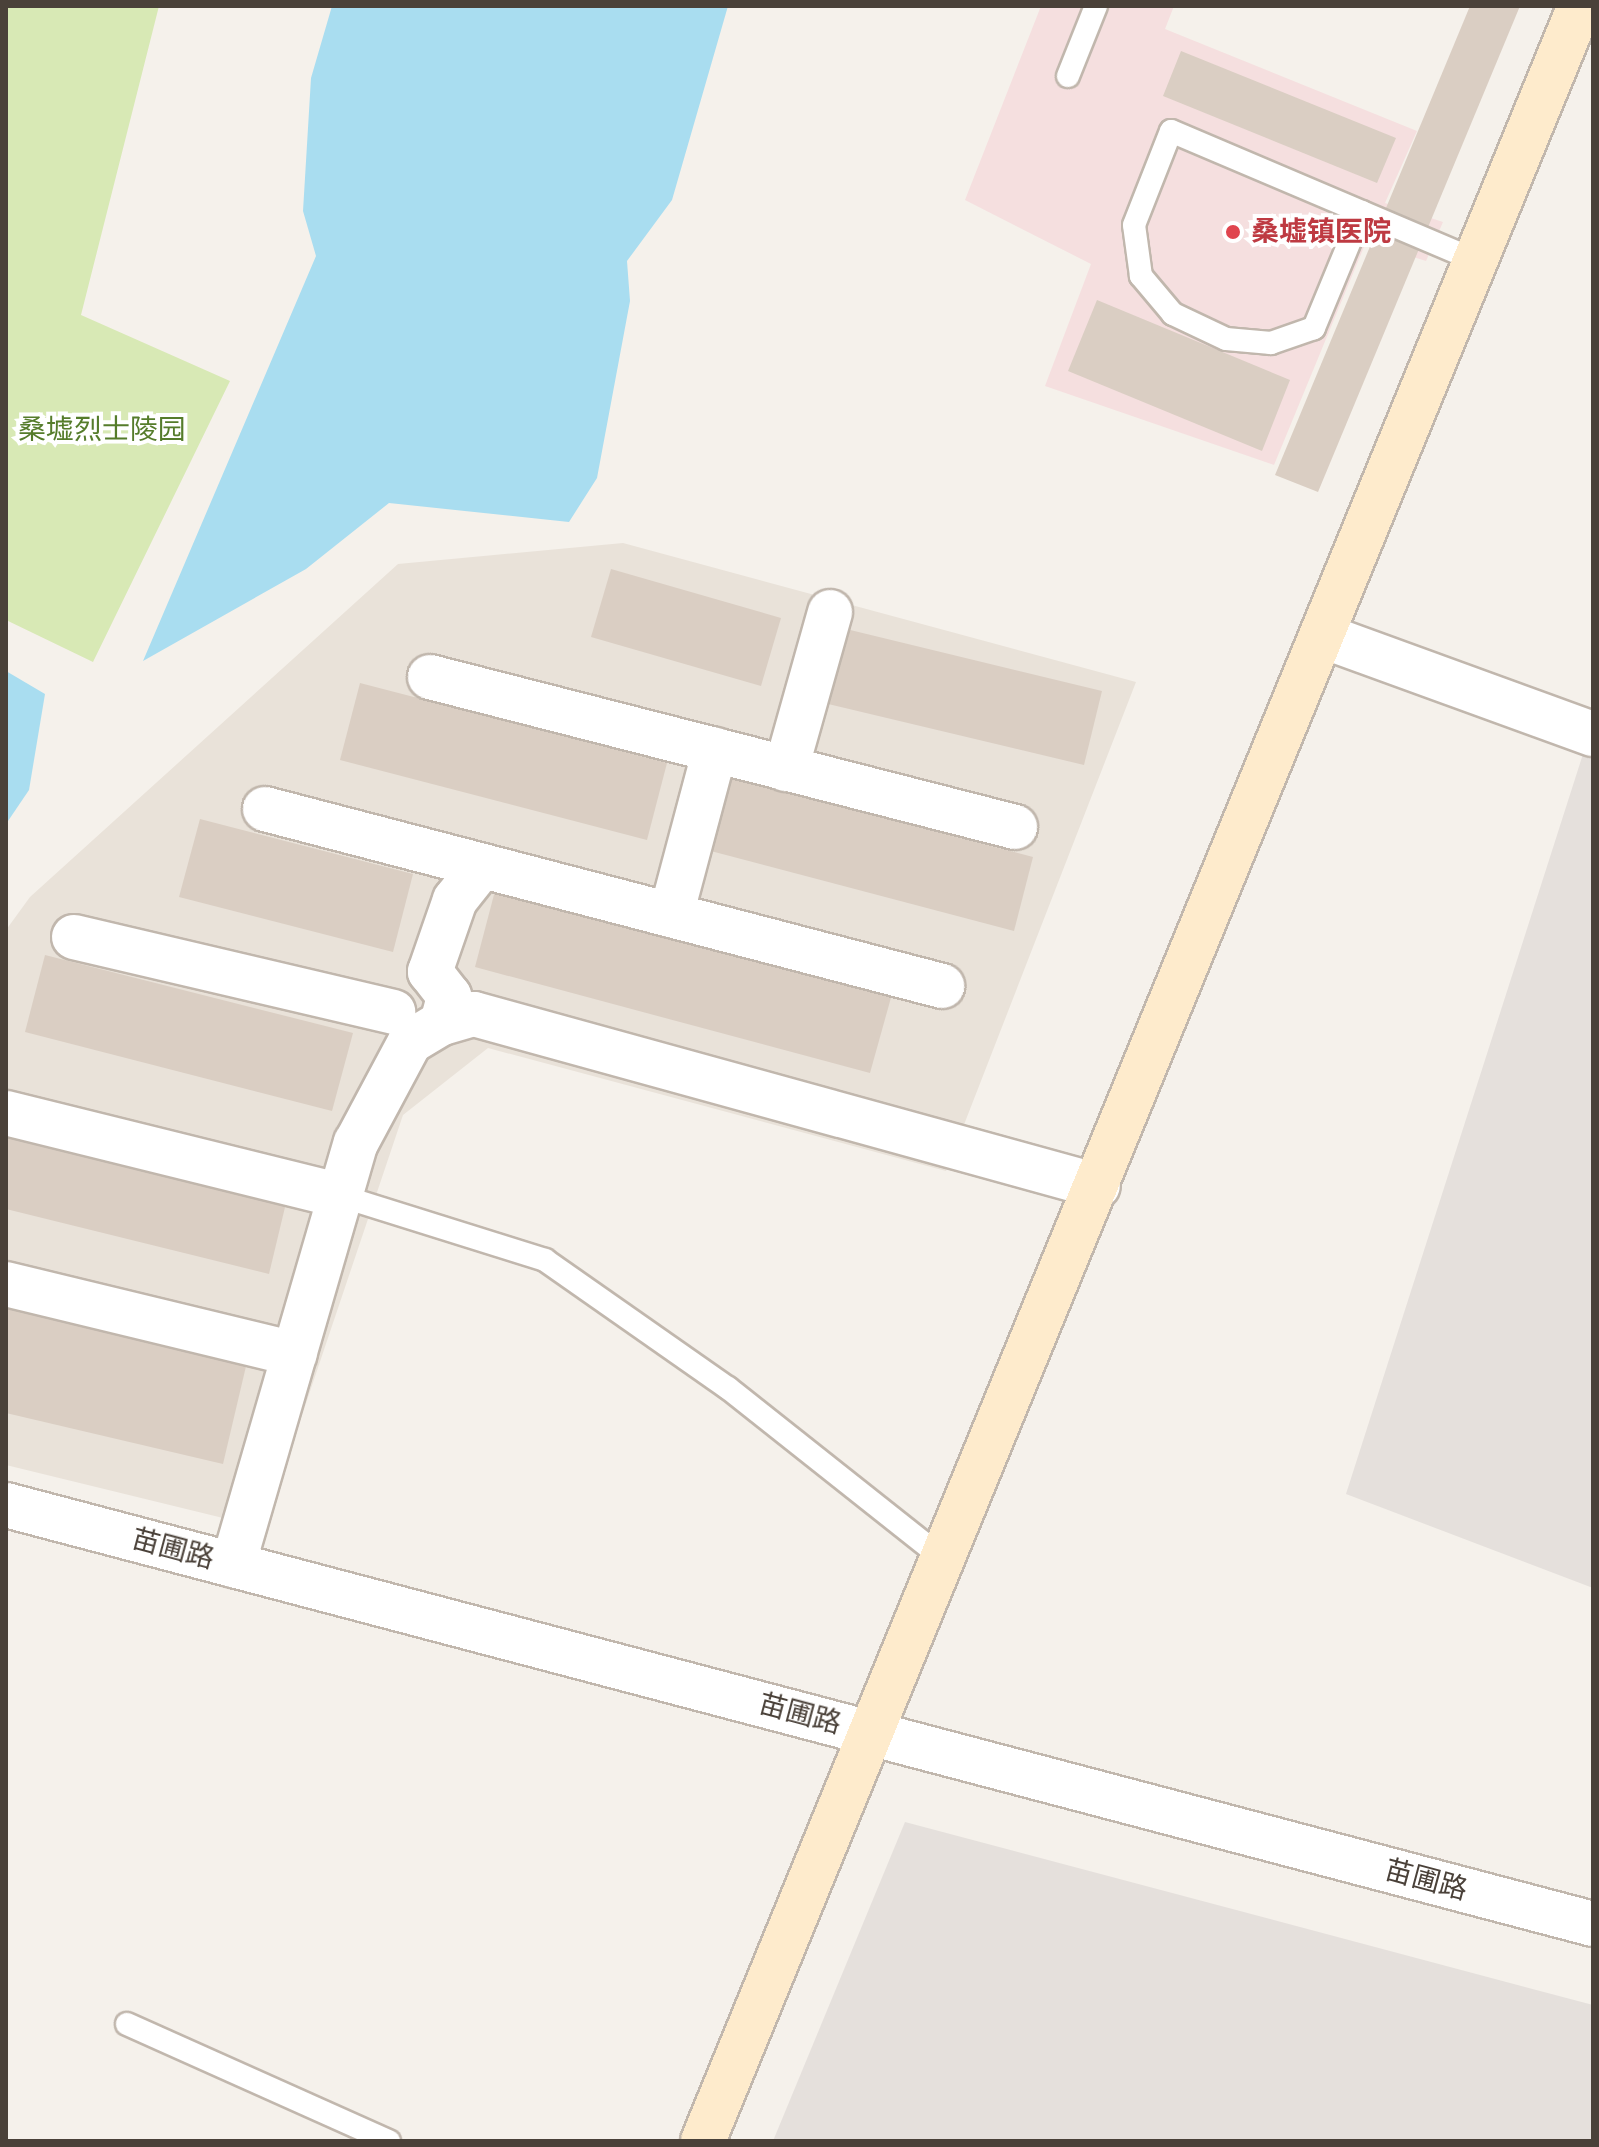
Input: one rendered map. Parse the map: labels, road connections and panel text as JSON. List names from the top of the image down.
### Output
{
  "streets": {
    "street": ["苗圃路"]
  },
  "parks": ["桑墟烈士陵园"],
  "places": ["桑墟镇医院"]
}
